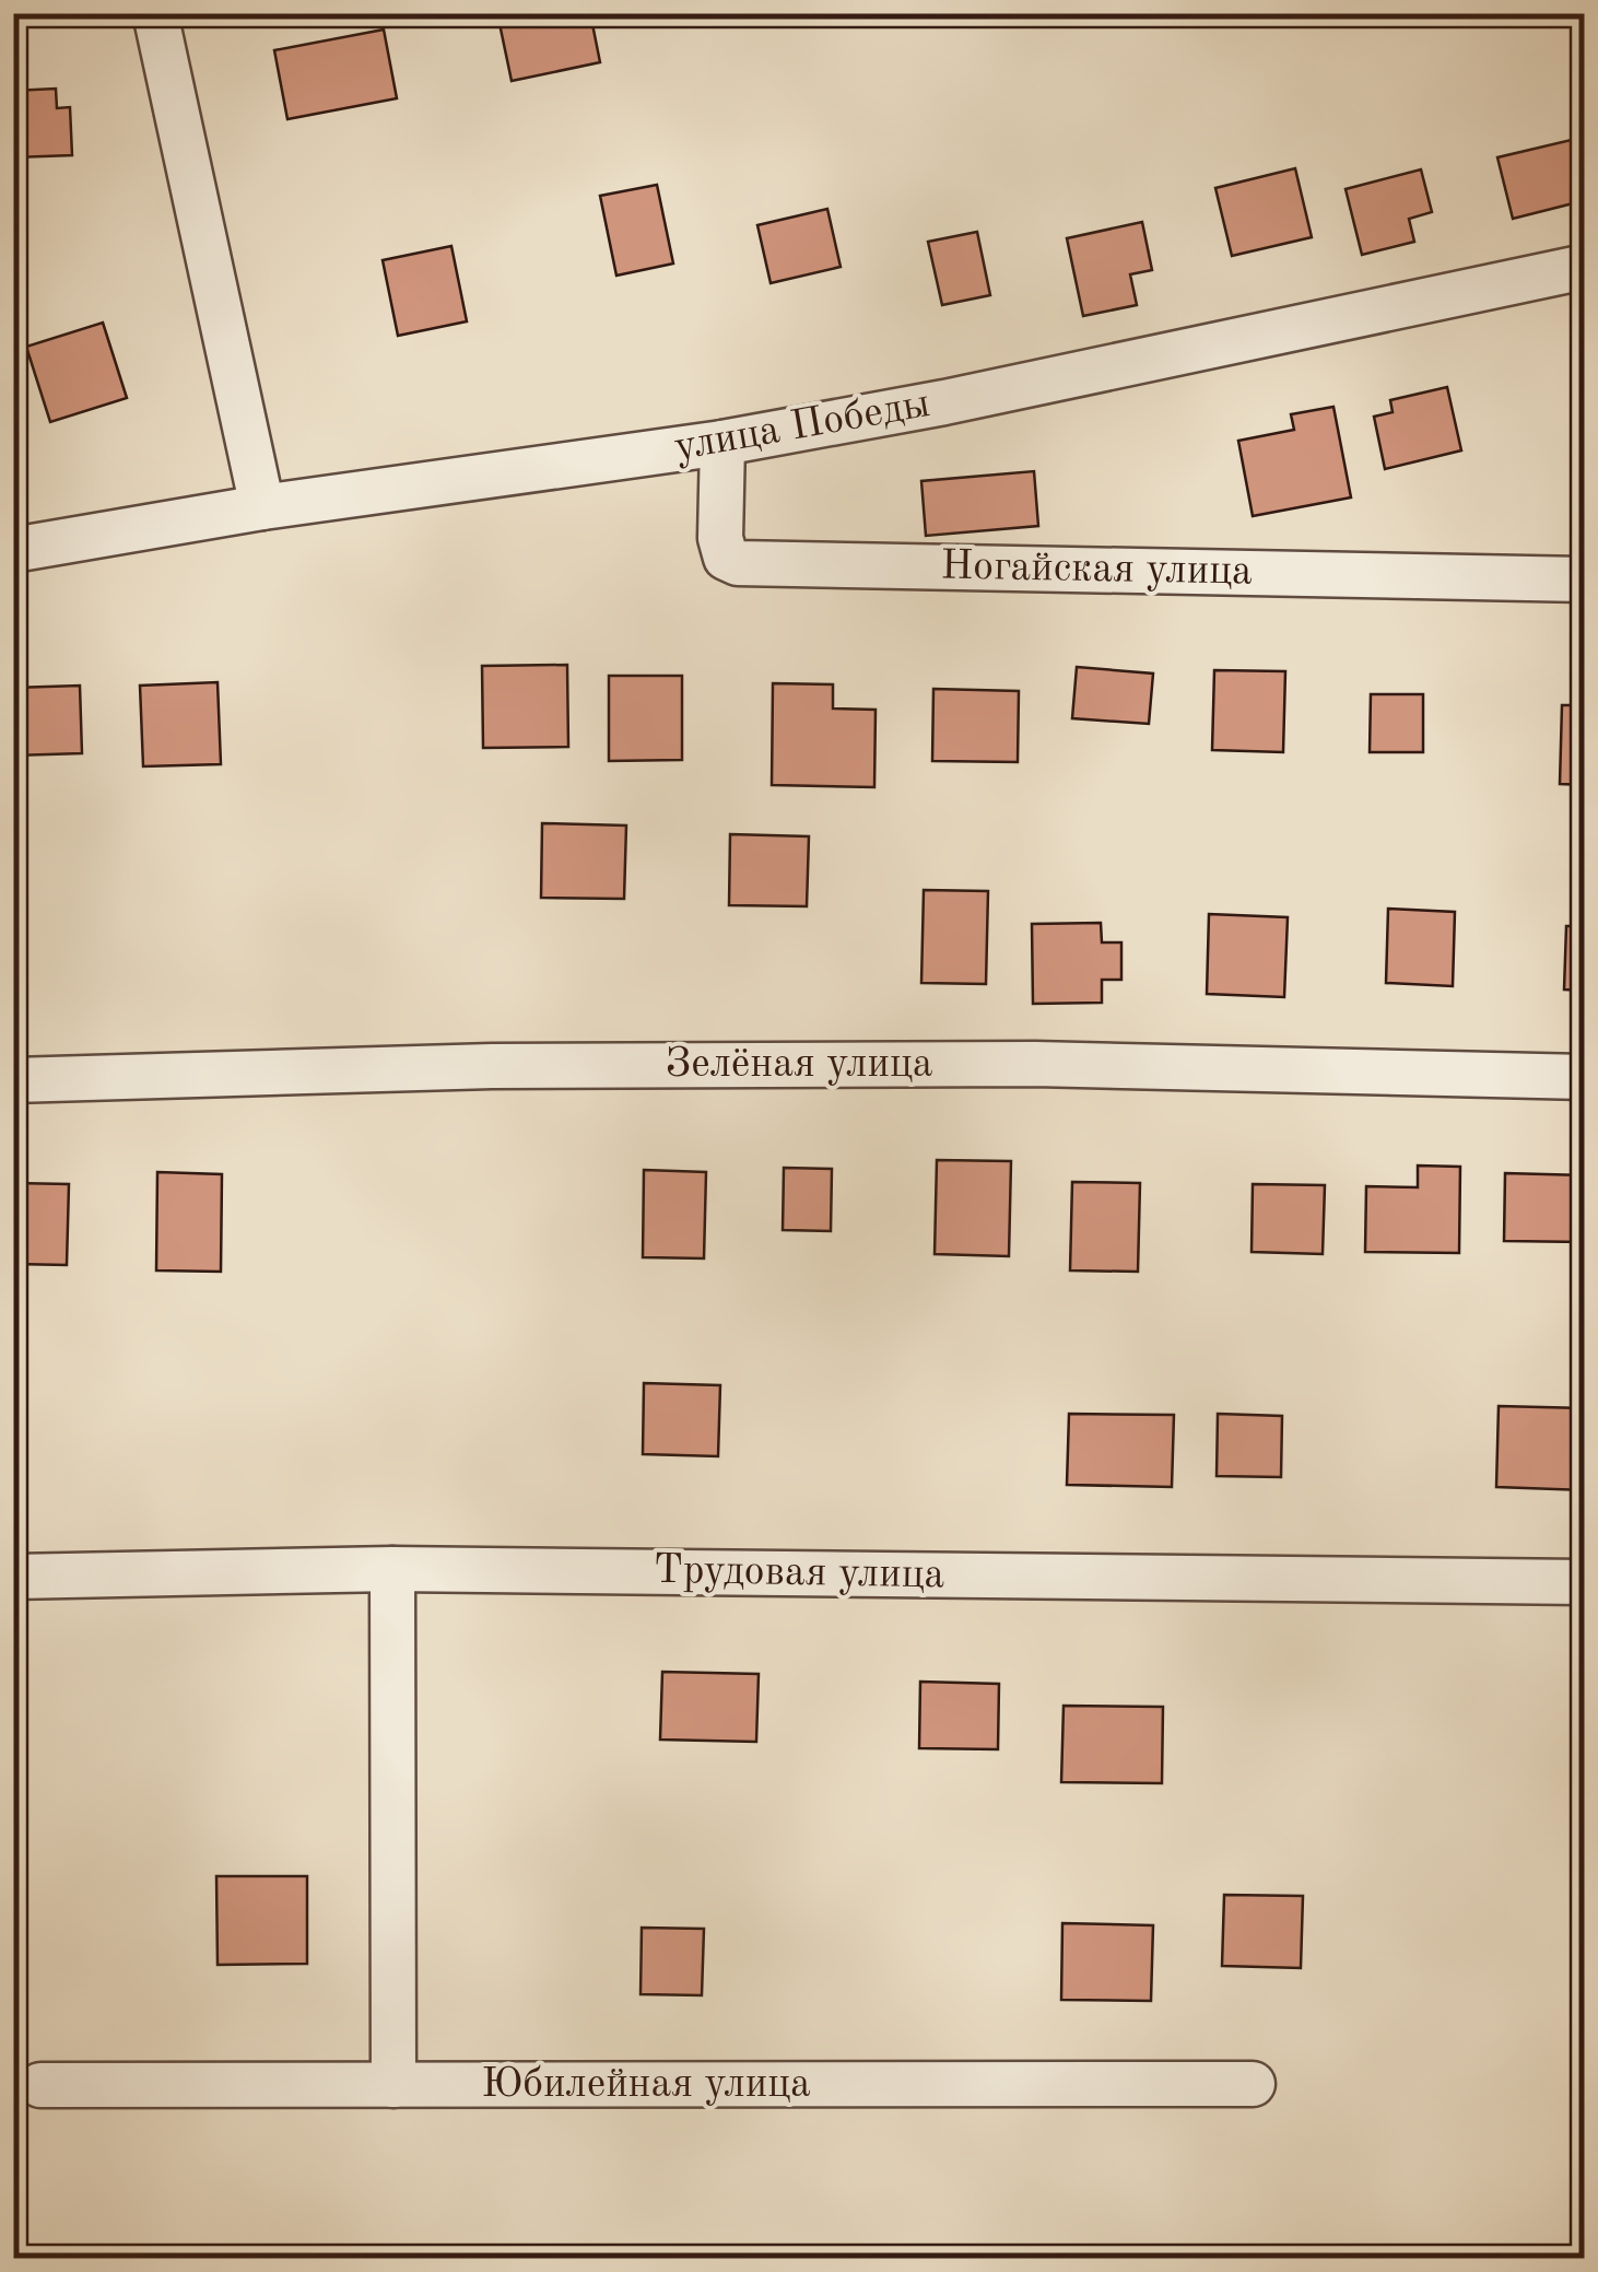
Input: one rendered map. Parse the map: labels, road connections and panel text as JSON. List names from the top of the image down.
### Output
{
  "streets": {
    "street": [
      "улица Победы",
      "Ногайская улица",
      "Зелёная улица",
      "Трудовая улица",
      "Юбилейная улица"
    ]
  },
  "crossings": [
    ["улица Победы", "Ногайская улица"]
  ]
}
